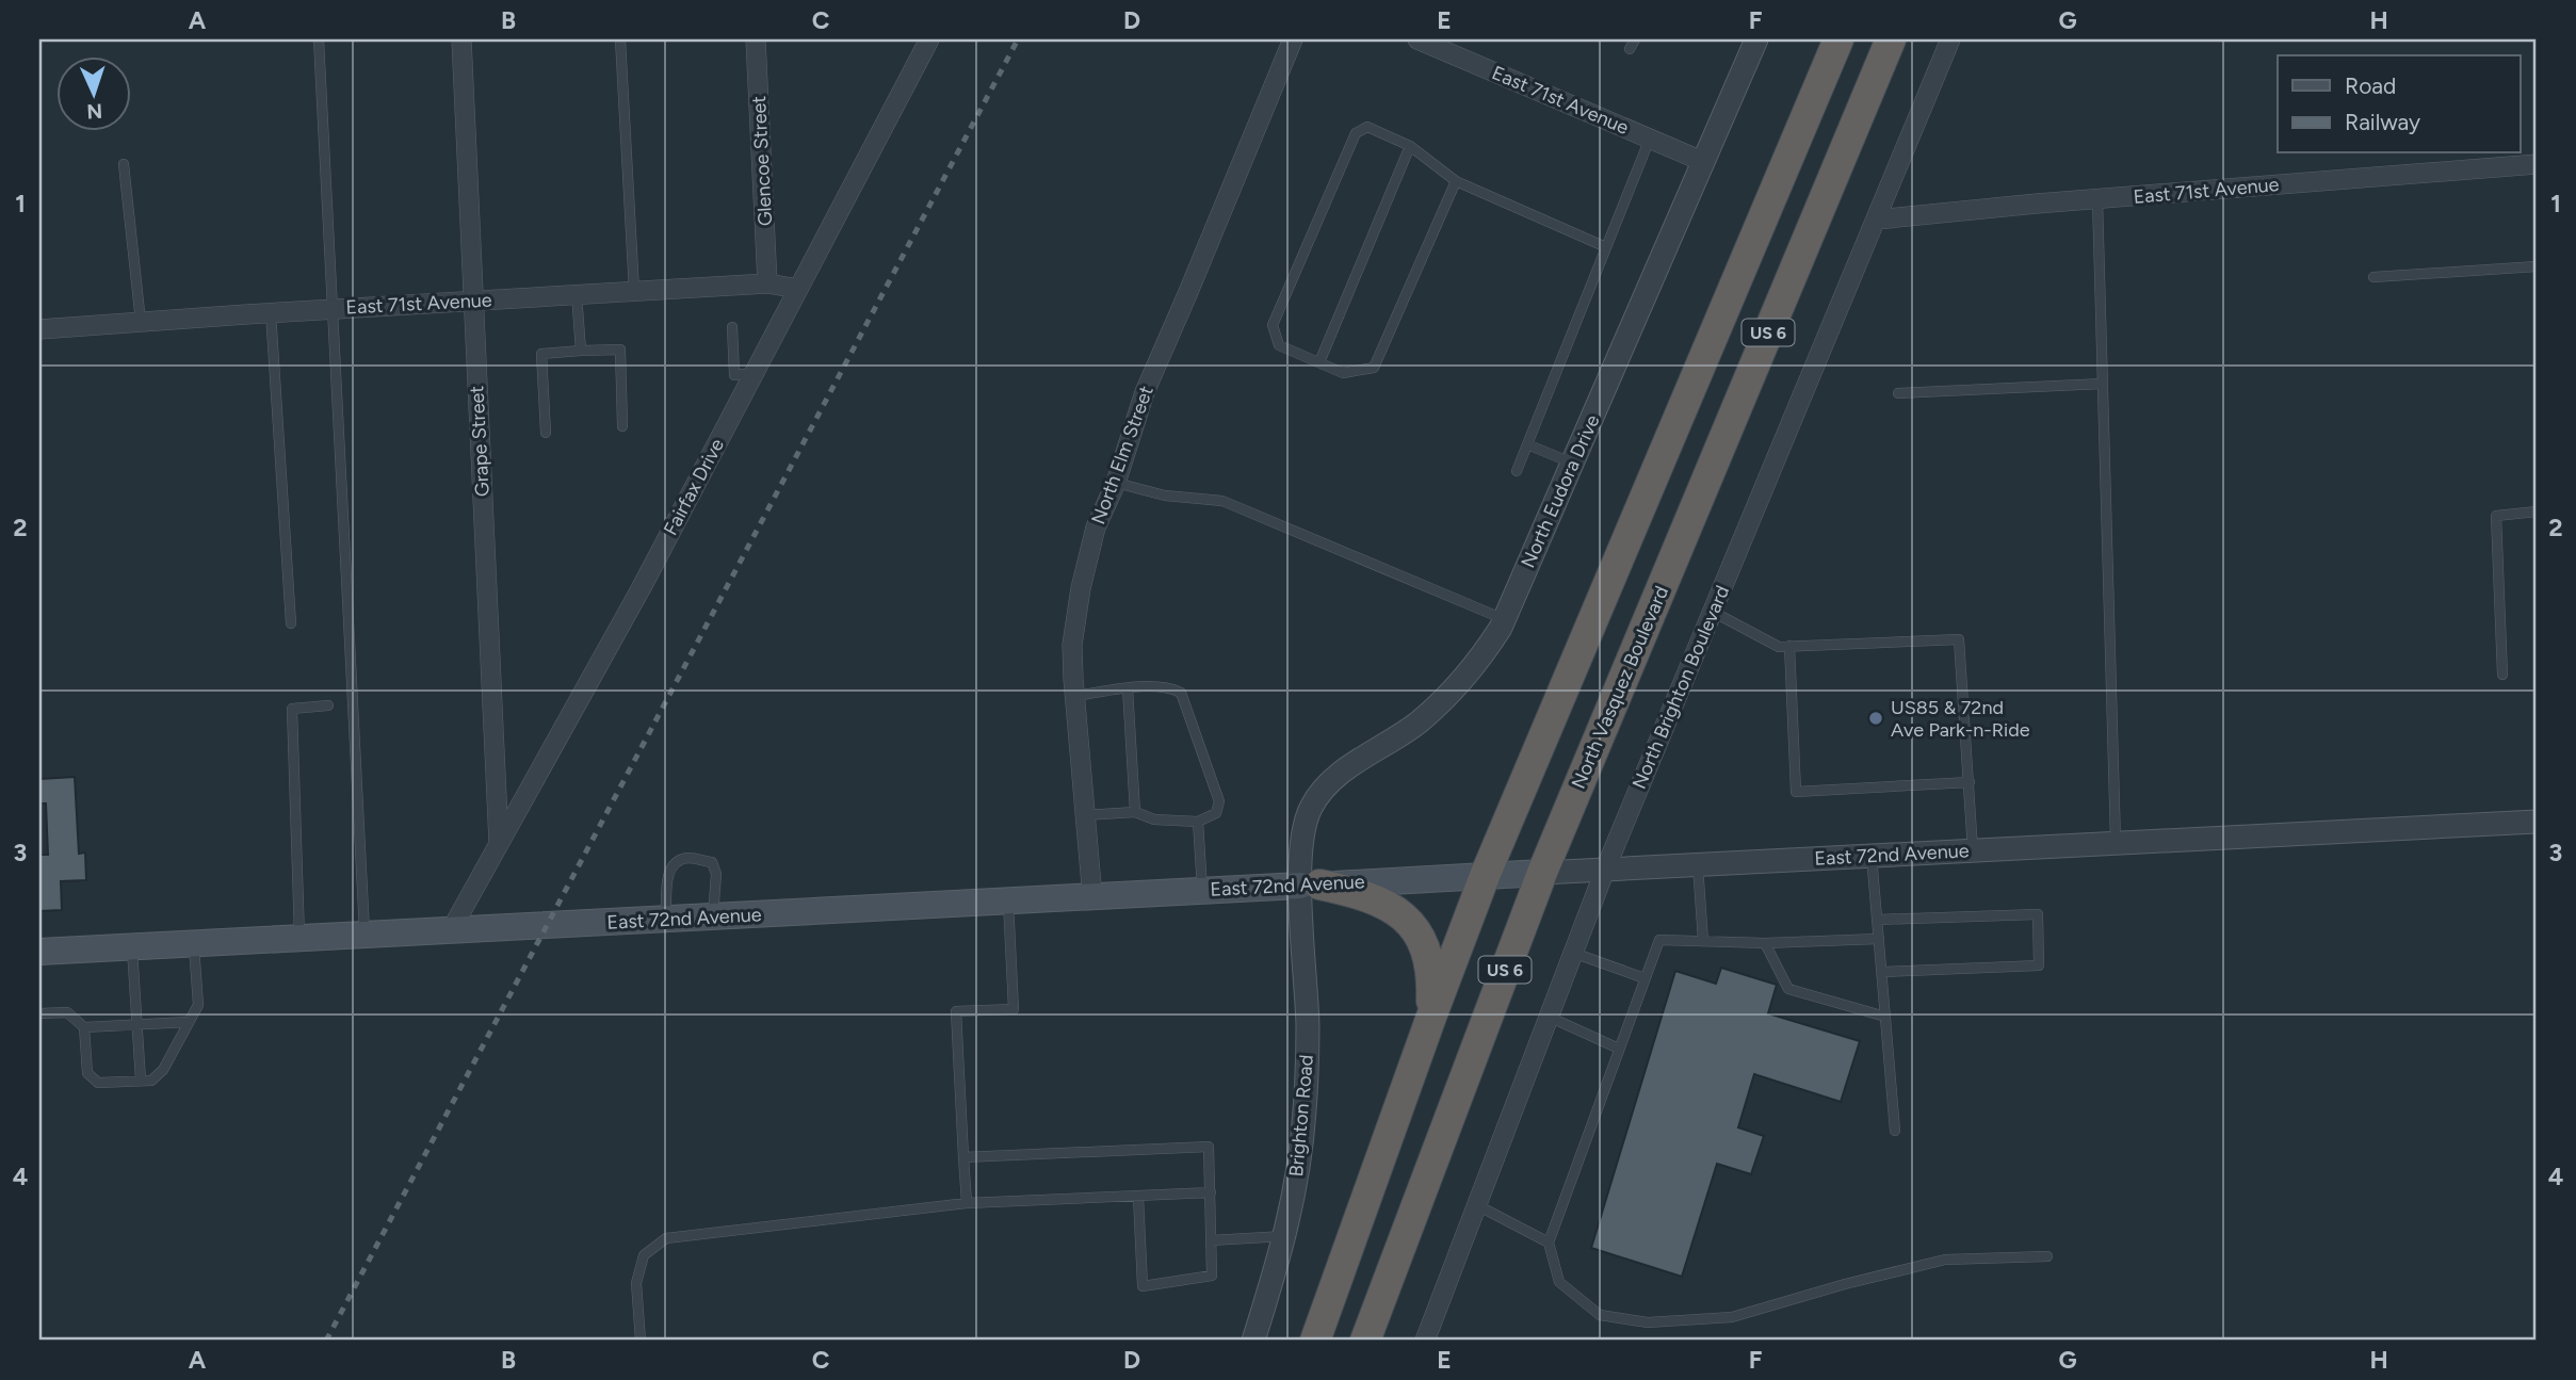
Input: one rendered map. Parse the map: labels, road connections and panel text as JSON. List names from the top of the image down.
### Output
{
  "streets": {
    "highway": ["US 6", "North Vasquez Boulevard"],
    "main road": ["East 72nd Avenue"],
    "street": [
      "East 71st Avenue",
      "Glencoe Street",
      "Grape Street",
      "North Elm Street",
      "Fairfax Drive",
      "North Eudora Drive",
      "North Brighton Boulevard",
      "Brighton Road"
    ]
  },
  "crossings": [
    ["East 71st Avenue", "Glencoe Street"],
    ["East 71st Avenue", "Grape Street"],
    ["East 71st Avenue", "Fairfax Drive"],
    ["East 71st Avenue", "North Eudora Drive"],
    ["East 71st Avenue", "North Brighton Boulevard"],
    ["US 6", "East 72nd Avenue"],
    ["Grape Street", "Fairfax Drive"],
    ["North Elm Street", "East 72nd Avenue"],
    ["Fairfax Drive", "East 72nd Avenue"],
    ["North Eudora Drive", "East 72nd Avenue"],
    ["North Eudora Drive", "Brighton Road"],
    ["North Vasquez Boulevard", "East 72nd Avenue"],
    ["North Brighton Boulevard", "East 72nd Avenue"],
    ["East 72nd Avenue", "Brighton Road"]
  ],
  "places": ["US85 & 72nd Ave Park-n-Ride"],
  "legend": ["Road", "Railway"],
  "north": "bottom",
  "grid": {
    "columns": [
      "A",
      "B",
      "C",
      "D",
      "E",
      "F",
      "G",
      "H"
    ],
    "rows": [
      "1",
      "2",
      "3",
      "4"
    ]
  }
}
